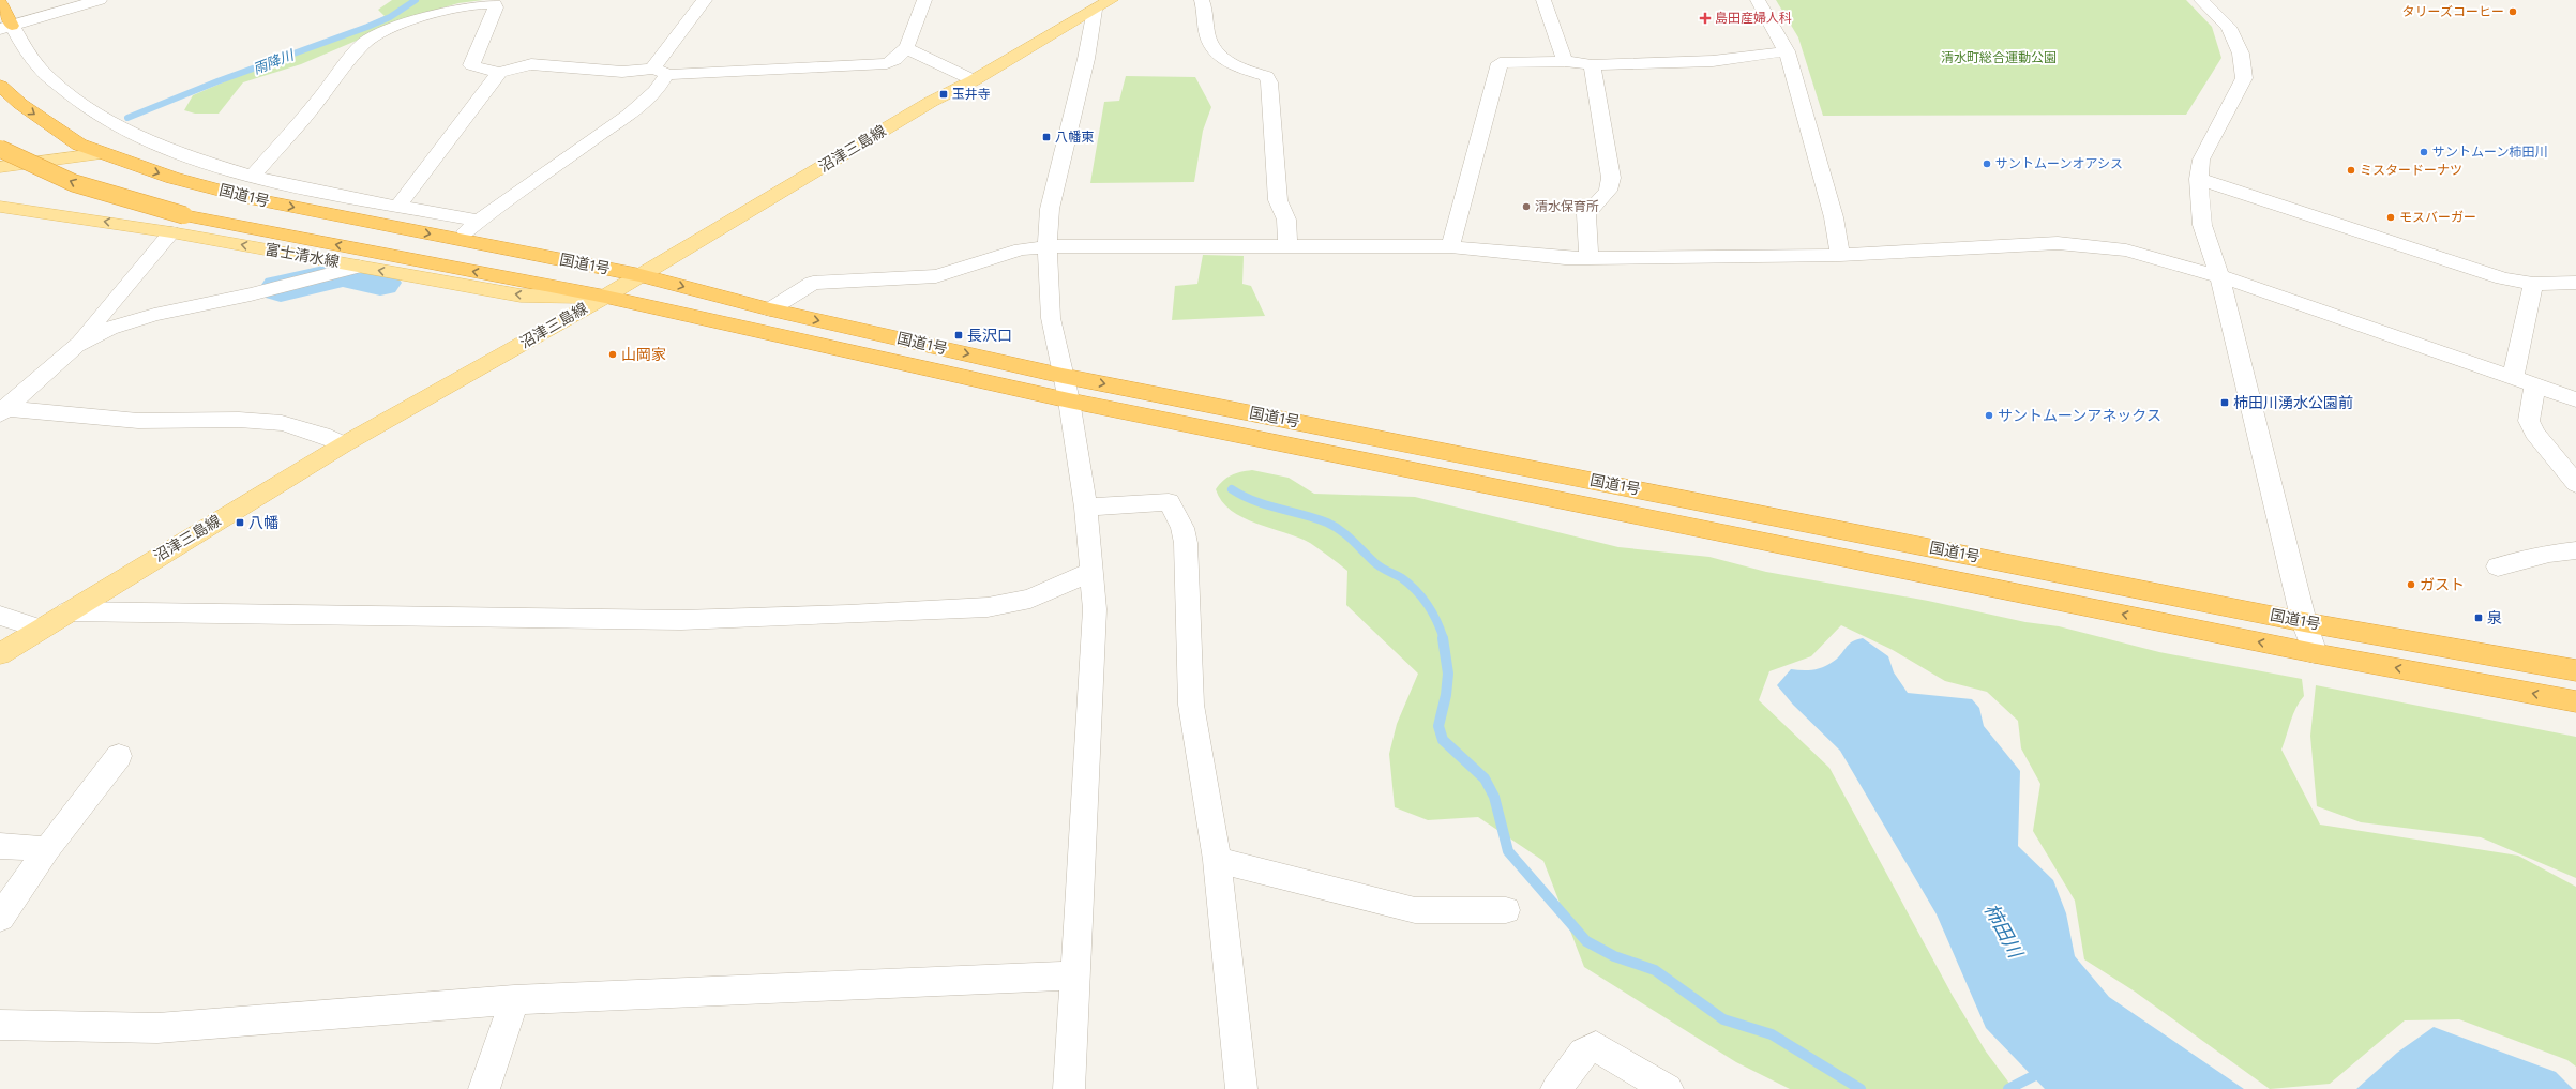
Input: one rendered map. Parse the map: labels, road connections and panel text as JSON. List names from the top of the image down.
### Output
{
  "streets": {
    "highway": ["国道1号"],
    "main road": ["沼津三島線", "富士清水線"]
  },
  "crossings": [
    ["沼津三島線", "国道1号"],
    ["沼津三島線", "富士清水線"],
    ["国道1号", "富士清水線"]
  ],
  "one_way": ["富士清水線"],
  "water": ["雨降川", "柿田川"],
  "parks": ["清水町総合運動公園"],
  "places": {
    "other": [
      "タリーズコーヒー",
      "サントムーン柿田川",
      "サントムーンオアシス",
      "ミスタードーナツ",
      "清水保育所",
      "モスバーガー",
      "山岡家",
      "サントムーンアネックス",
      "ガスト"
    ],
    "health": ["島田産婦人科"],
    "transit": [
      "玉井寺",
      "八幡東",
      "長沢口",
      "柿田川湧水公園前",
      "八幡",
      "泉"
    ]
  }
}
